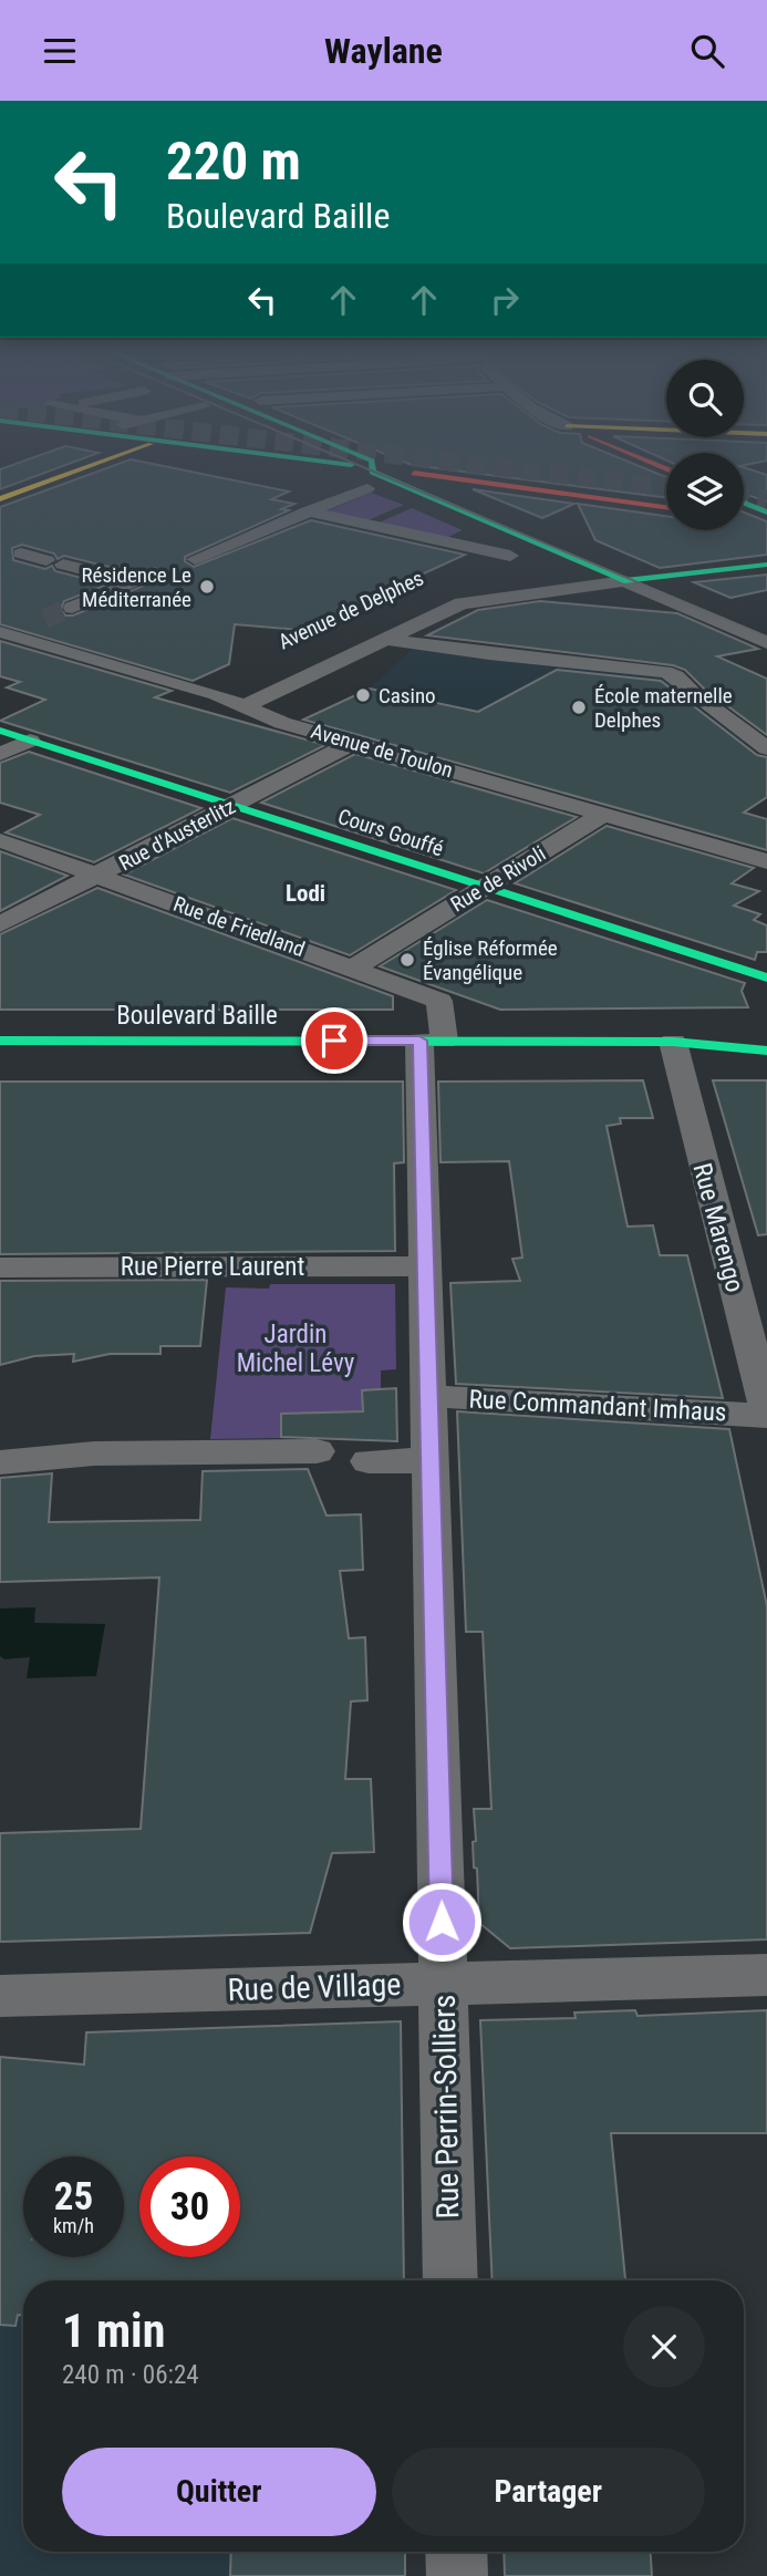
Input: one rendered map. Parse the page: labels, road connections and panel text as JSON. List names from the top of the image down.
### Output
{
  "streets": {
    "main road": ["Cours Gouffé", "Boulevard Baille"],
    "street": [
      "Avenue de Delphes",
      "Avenue de Toulon",
      "Rue d'Austerlitz",
      "Rue de Rivoli",
      "Rue de Friedland",
      "Rue Marengo",
      "Rue Pierre Laurent",
      "Rue Commandant Imhaus",
      "Rue de Village",
      "Rue Perrin-Solliers"
    ]
  },
  "crossings": [
    ["Avenue de Delphes", "Avenue de Toulon"],
    ["Avenue de Toulon", "Rue d'Austerlitz"],
    ["Avenue de Toulon", "Rue de Rivoli"],
    ["Cours Gouffé", "Rue d'Austerlitz"],
    ["Cours Gouffé", "Rue de Rivoli"],
    ["Rue d'Austerlitz", "Rue de Friedland"],
    ["Rue de Rivoli", "Rue de Friedland"],
    ["Rue de Friedland", "Boulevard Baille"],
    ["Rue de Friedland", "Rue Perrin-Solliers"],
    ["Boulevard Baille", "Rue Marengo"],
    ["Boulevard Baille", "Rue Perrin-Solliers"],
    ["Rue Marengo", "Rue Commandant Imhaus"],
    ["Rue Pierre Laurent", "Rue Perrin-Solliers"],
    ["Rue Commandant Imhaus", "Rue Perrin-Solliers"],
    ["Rue de Village", "Rue Perrin-Solliers"]
  ],
  "districts": ["Lodi"],
  "parks": ["Jardin Michel Lévy"],
  "places": [
    "Résidence Le Méditerranée",
    "Casino",
    "École maternelle Delphes",
    "Église Réformée Évangélique"
  ],
  "page": {
    "header": "Waylane",
    "turn": ["220 m", "Boulevard Baille"],
    "speed": "25 km/h",
    "limit": "30",
    "heading": ["1 min", "240 m · 06:24"],
    "buttons": ["Quitter", "Partager"]
  }
}
